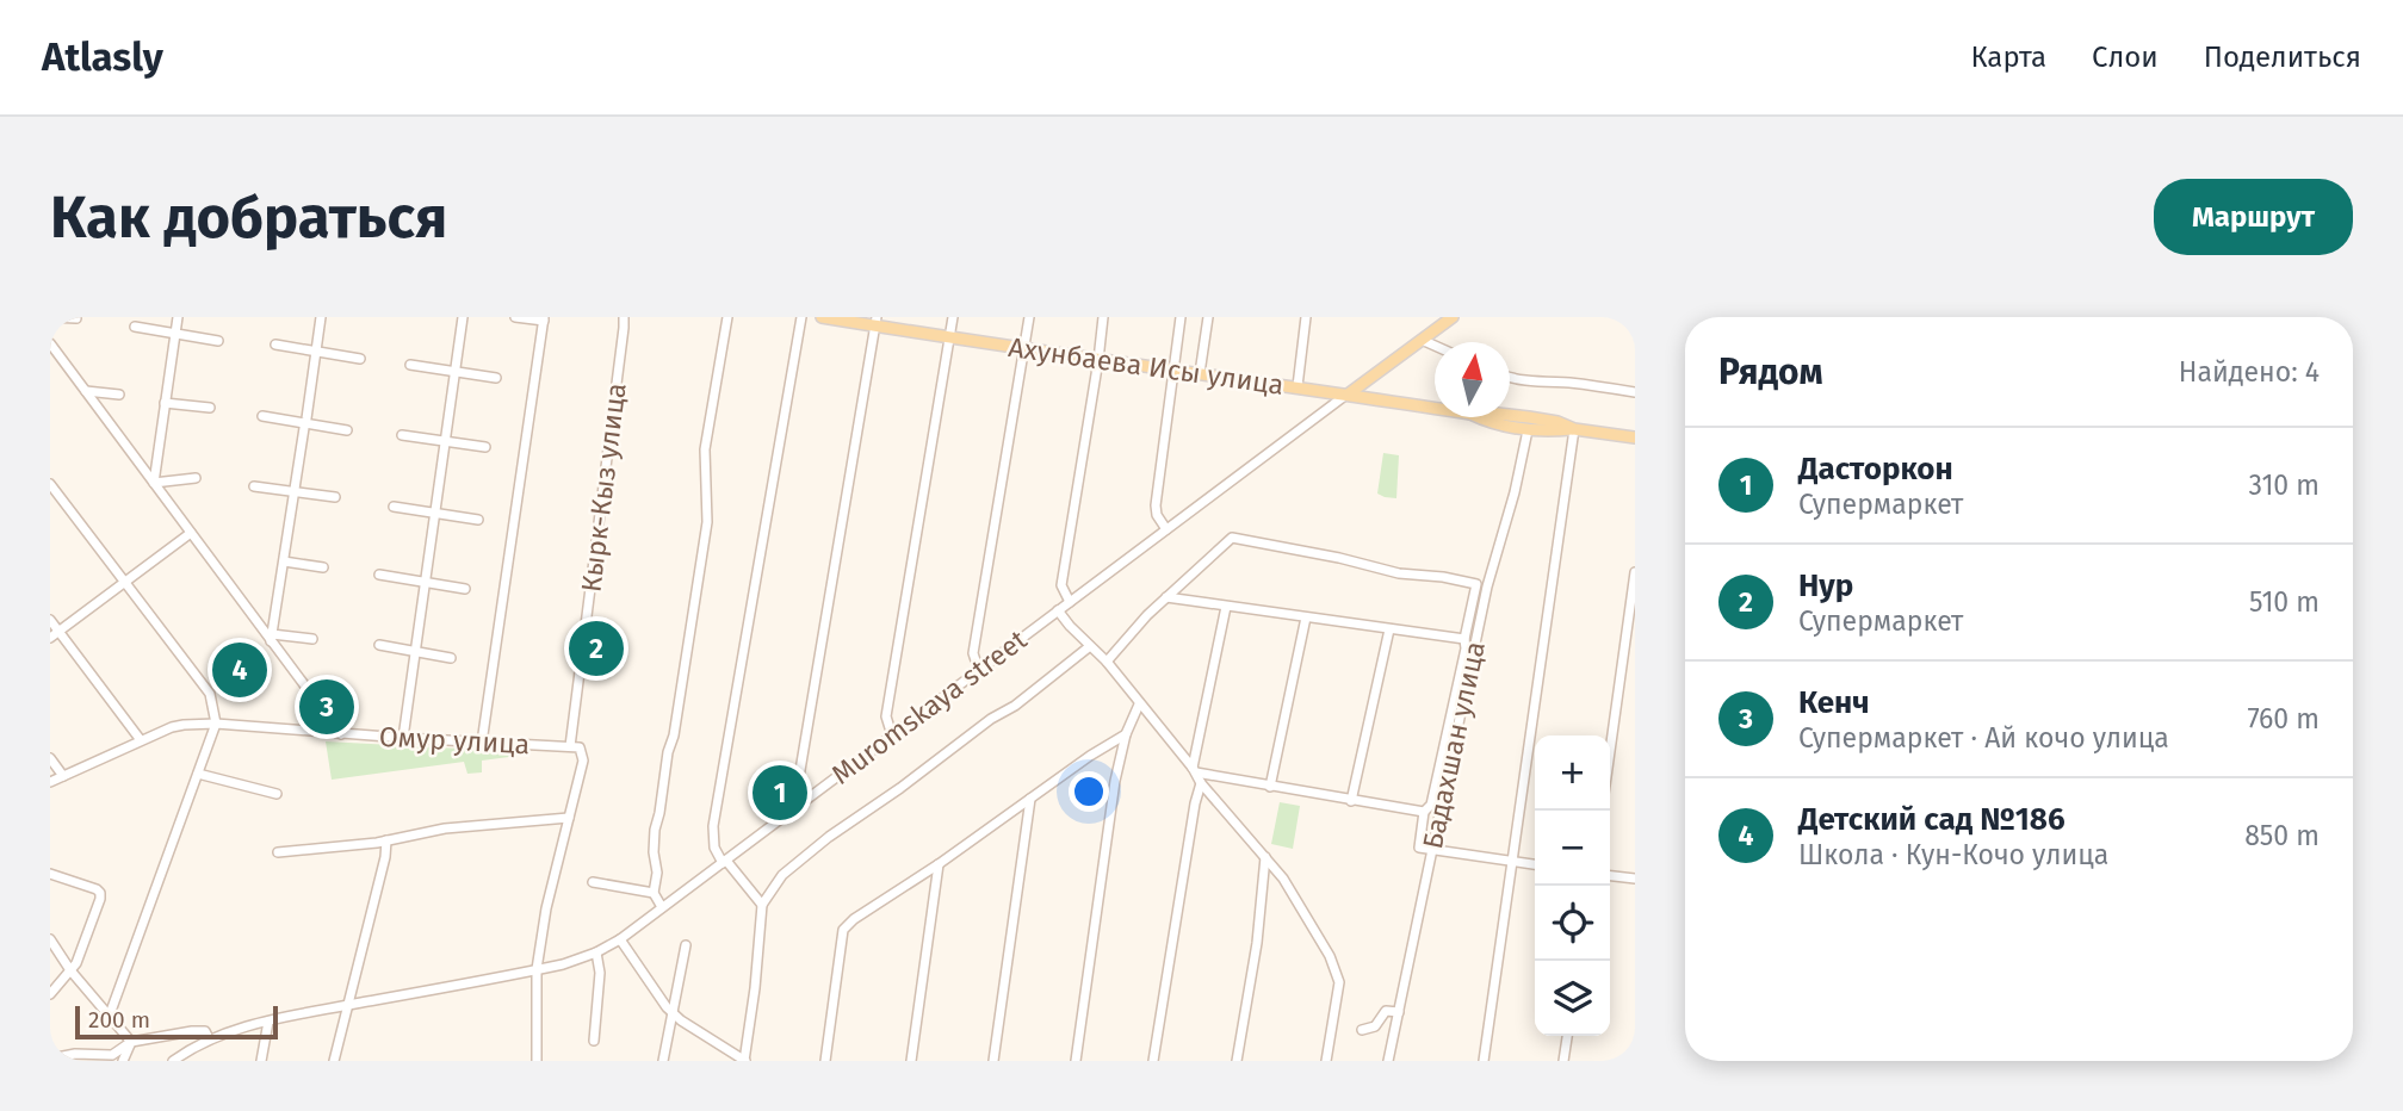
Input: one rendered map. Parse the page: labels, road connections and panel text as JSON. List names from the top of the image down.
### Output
{
  "streets": {
    "main road": ["Ахунбаева Исы улица", "Muromskaya street"],
    "street": ["Кырк-Кыз улица", "Омур улица", "Бадахшан улица"]
  },
  "crossings": [
    ["Ахунбаева Исы улица", "Muromskaya street"],
    ["Ахунбаева Исы улица", "Бадахшан улица"],
    ["Кырк-Кыз улица", "Омур улица"]
  ],
  "scale_bar": "200 m",
  "north": "top",
  "page": {
    "header": "Atlasly",
    "nav": ["Карта", "Слои", "Поделиться"],
    "buttons": "Маршрут",
    "title": "Как добраться",
    "heading": ["Рядом", "Найдено: 4"],
    "list": [
      {
        "mark": "1",
        "name": "Дасторкон",
        "note": "Супермаркет",
        "value": "310 m"
      },
      {
        "mark": "2",
        "name": "Нур",
        "note": "Супермаркет",
        "value": "510 m"
      },
      {
        "mark": "3",
        "name": "Кенч",
        "note": "Супермаркет · Ай кочо улица",
        "value": "760 m"
      },
      {
        "mark": "4",
        "name": "Детский сад №186",
        "note": "Школа · Кун-Кочо улица",
        "value": "850 m"
      }
    ],
    "pins": [
      "2",
      "4",
      "3",
      "1"
    ],
    "map_buttons": ["+", "−"],
    "scale": "200 m"
  }
}
